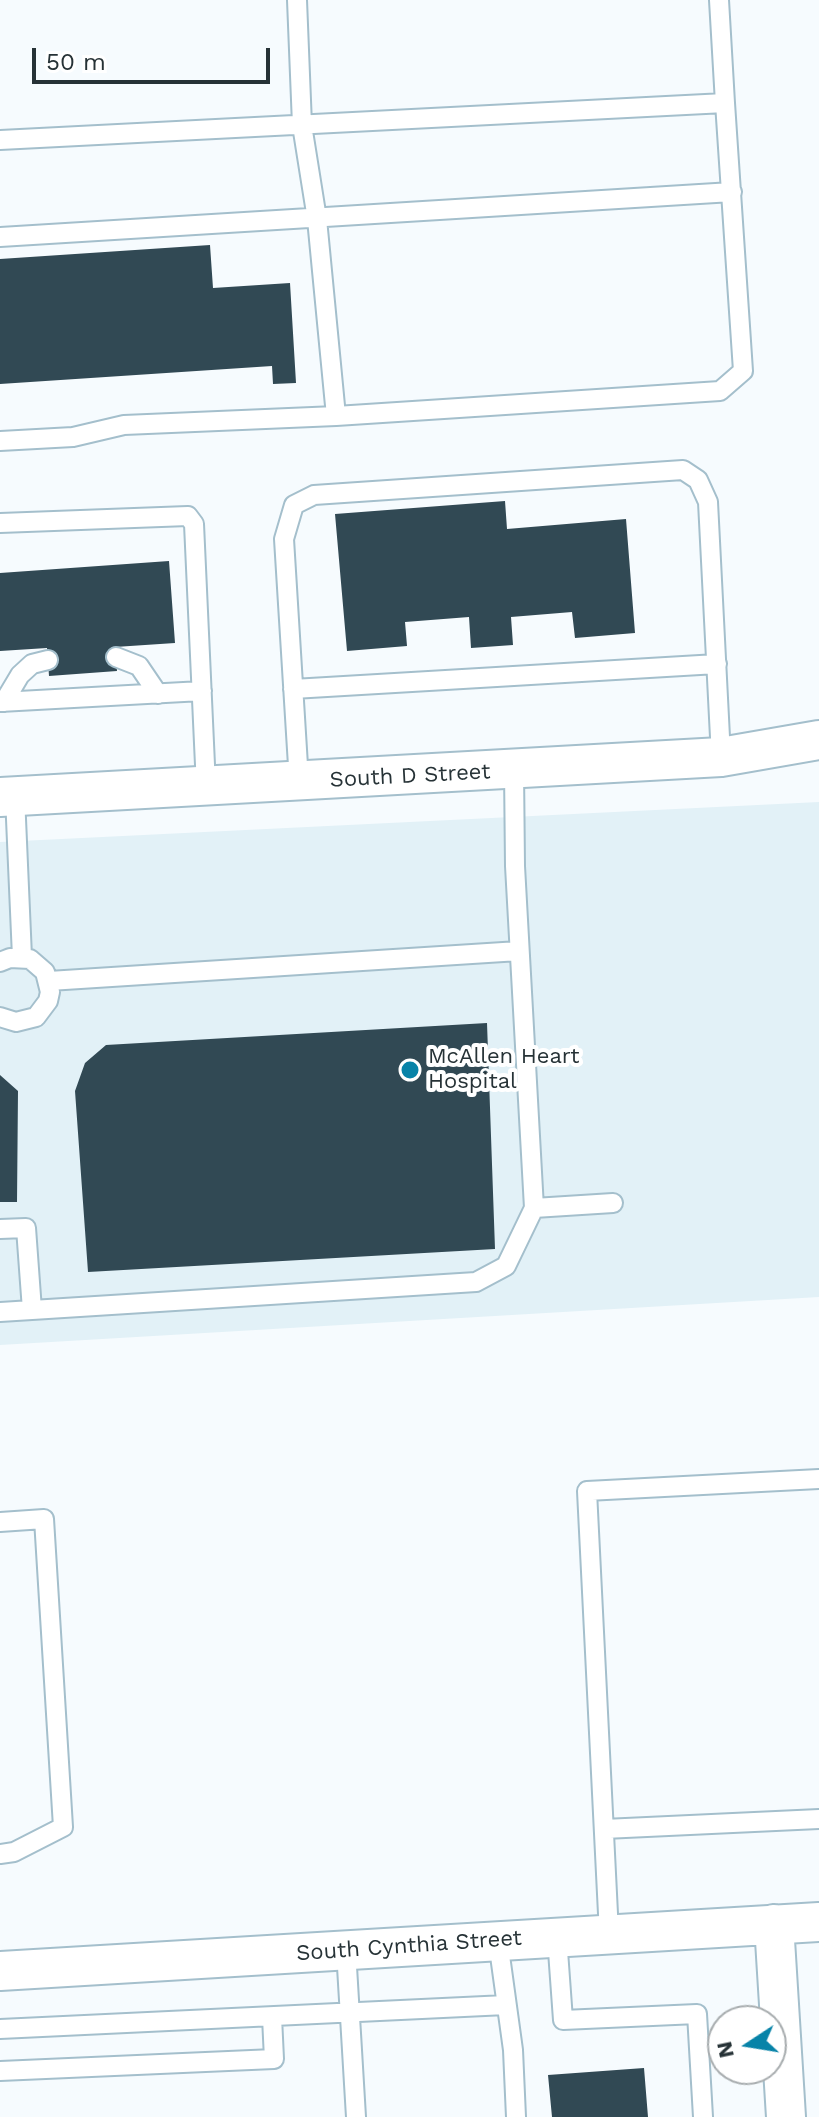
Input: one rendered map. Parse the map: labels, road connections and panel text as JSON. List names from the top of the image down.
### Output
{
  "streets": {
    "street": ["South D Street", "South Cynthia Street"]
  },
  "places": ["McAllen Heart Hospital"],
  "scale_bar": "50 m",
  "north": "left"
}
